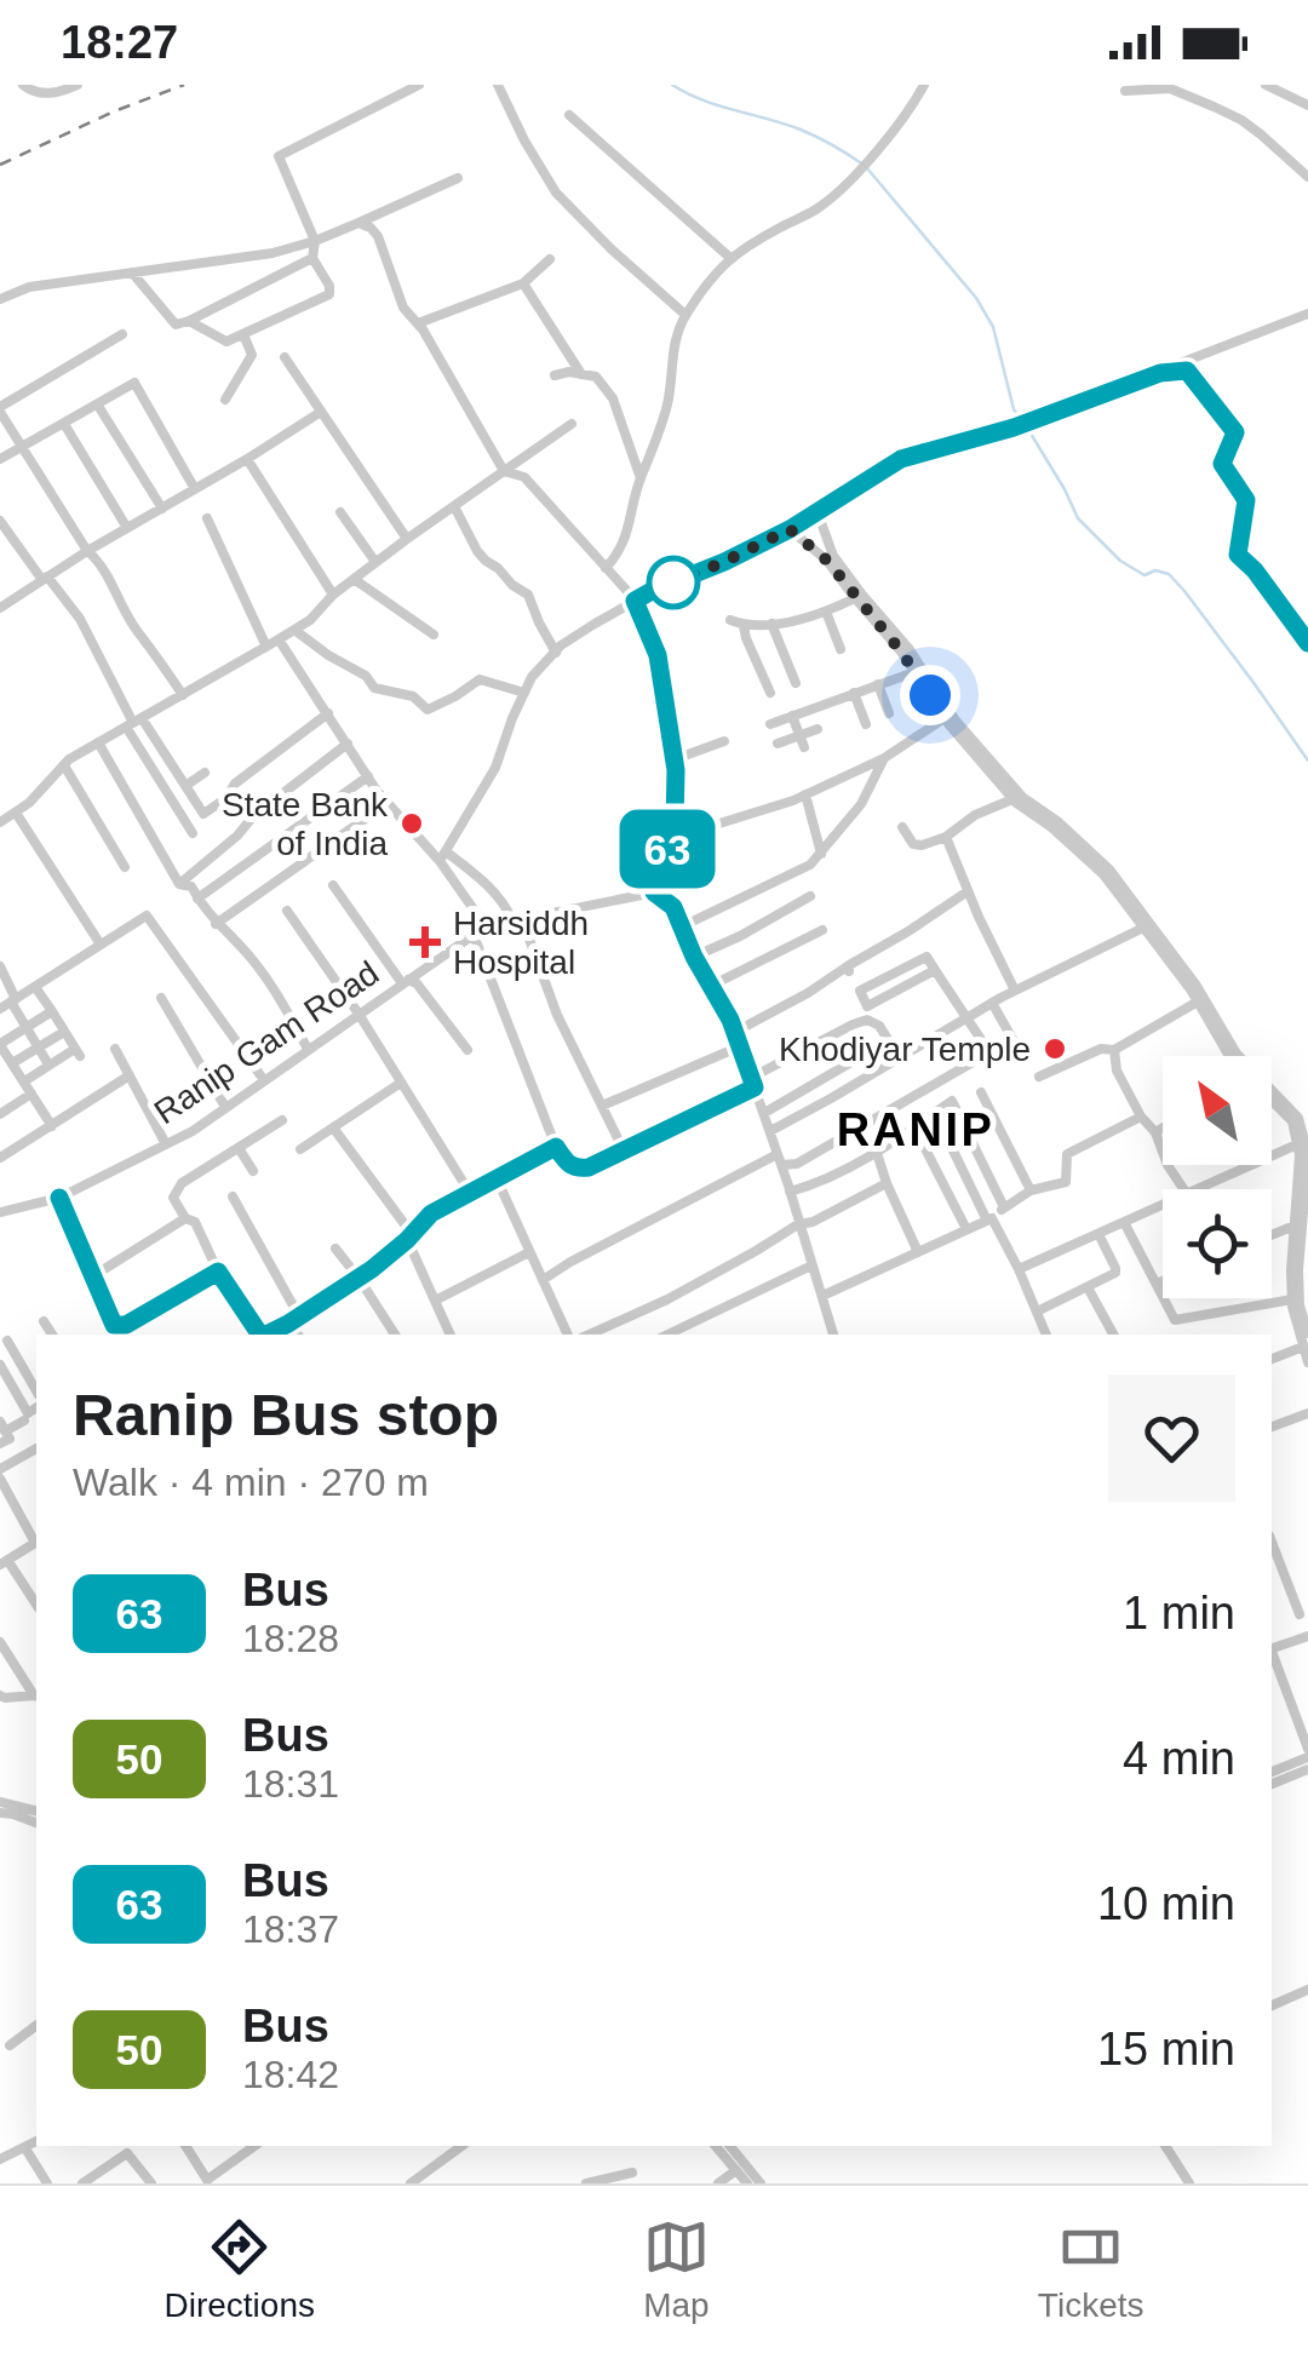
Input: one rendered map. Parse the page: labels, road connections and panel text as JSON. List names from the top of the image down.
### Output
{
  "streets": {
    "street": ["Ranip Gam Road"]
  },
  "districts": ["RANIP"],
  "places": {
    "other": ["State Bank of India", "Khodiyar Temple"],
    "health": ["Harsiddh Hospital"]
  },
  "lines": ["bus line 63"],
  "north": "top left",
  "page": {
    "status": "18:27",
    "on_map": "63",
    "heading": ["Ranip Bus stop", "Walk · 4 min · 270 m"],
    "list": [
      {
        "mark": "63",
        "name": "Bus",
        "note": "18:28",
        "value": "1 min"
      },
      {
        "mark": "50",
        "name": "Bus",
        "note": "18:31",
        "value": "4 min"
      },
      {
        "mark": "63",
        "name": "Bus",
        "note": "18:37",
        "value": "10 min"
      },
      {
        "mark": "50",
        "name": "Bus",
        "note": "18:42",
        "value": "15 min"
      }
    ],
    "tabs": ["Directions", "Map", "Tickets"]
  }
}
